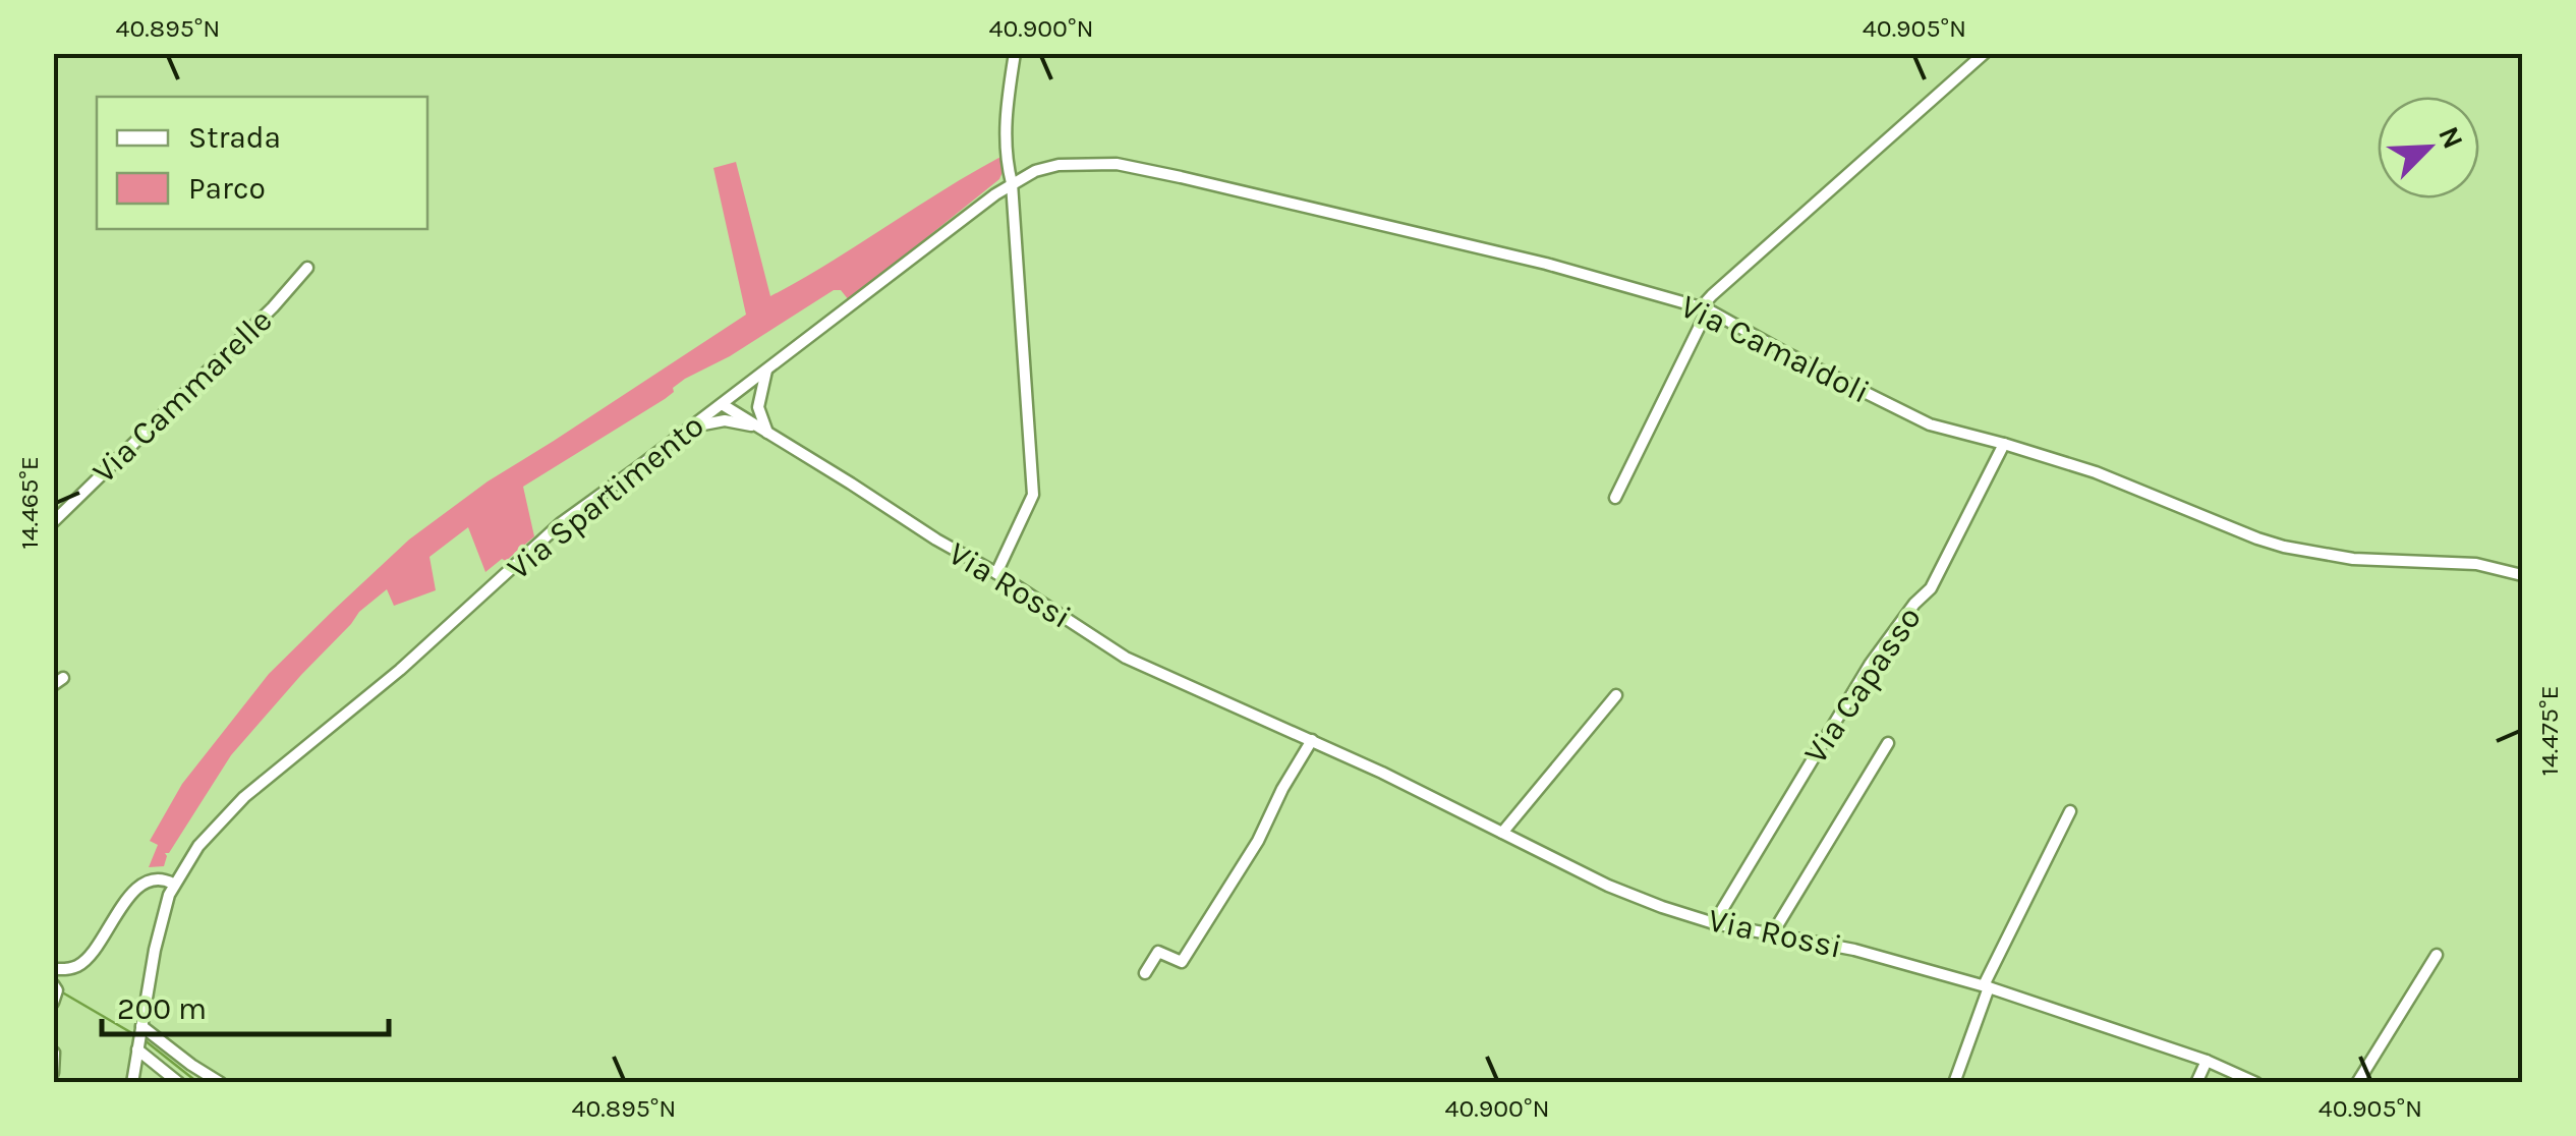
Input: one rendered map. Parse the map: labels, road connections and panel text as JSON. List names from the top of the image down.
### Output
{
  "streets": {
    "street": [
      "Via Camaldoli",
      "Via Cammarelle",
      "Via Spartimento",
      "Via Rossi",
      "Via Capasso"
    ]
  },
  "crossings": [
    ["Via Camaldoli", "Via Spartimento"],
    ["Via Camaldoli", "Via Capasso"],
    ["Via Spartimento", "Via Rossi"],
    ["Via Rossi", "Via Capasso"]
  ],
  "legend": ["Strada", "Parco"],
  "scale_bar": "200 m",
  "north": "top right",
  "coordinates": [
    "40.895°N",
    "40.900°N",
    "40.905°N",
    "14.465°E",
    "14.475°E"
  ]
}
